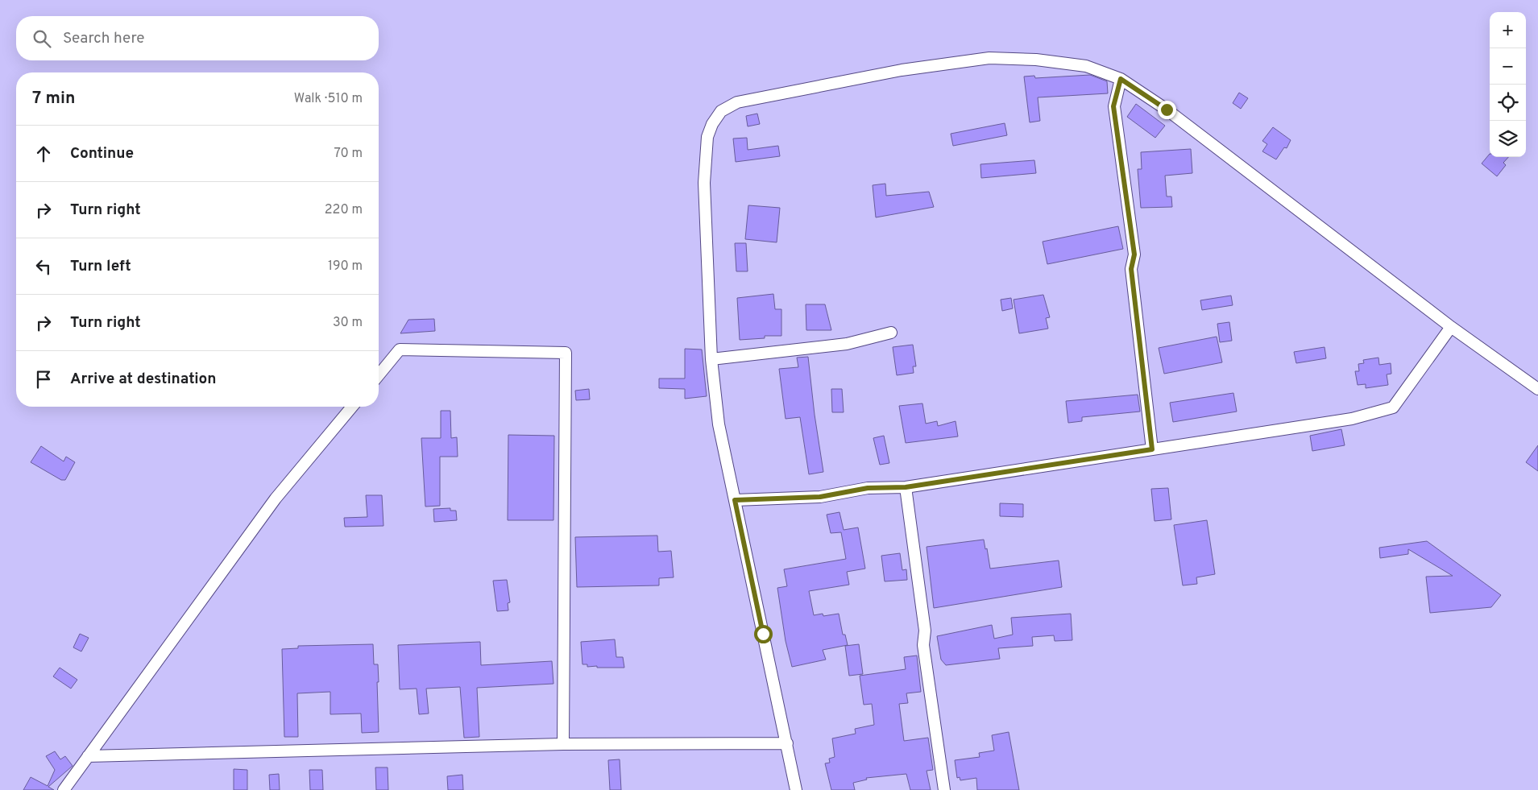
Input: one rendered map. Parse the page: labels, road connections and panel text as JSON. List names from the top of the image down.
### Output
{
  "page": {
    "map_buttons": ["+", "−"],
    "search": "Search here",
    "heading": ["7 min", "Walk · 510 m"],
    "list": [
      ["Continue", "70 m"],
      ["Turn right", "220 m"],
      ["Turn left", "190 m"],
      ["Turn right", "30 m"],
      "Arrive at destination"
    ]
  }
}
